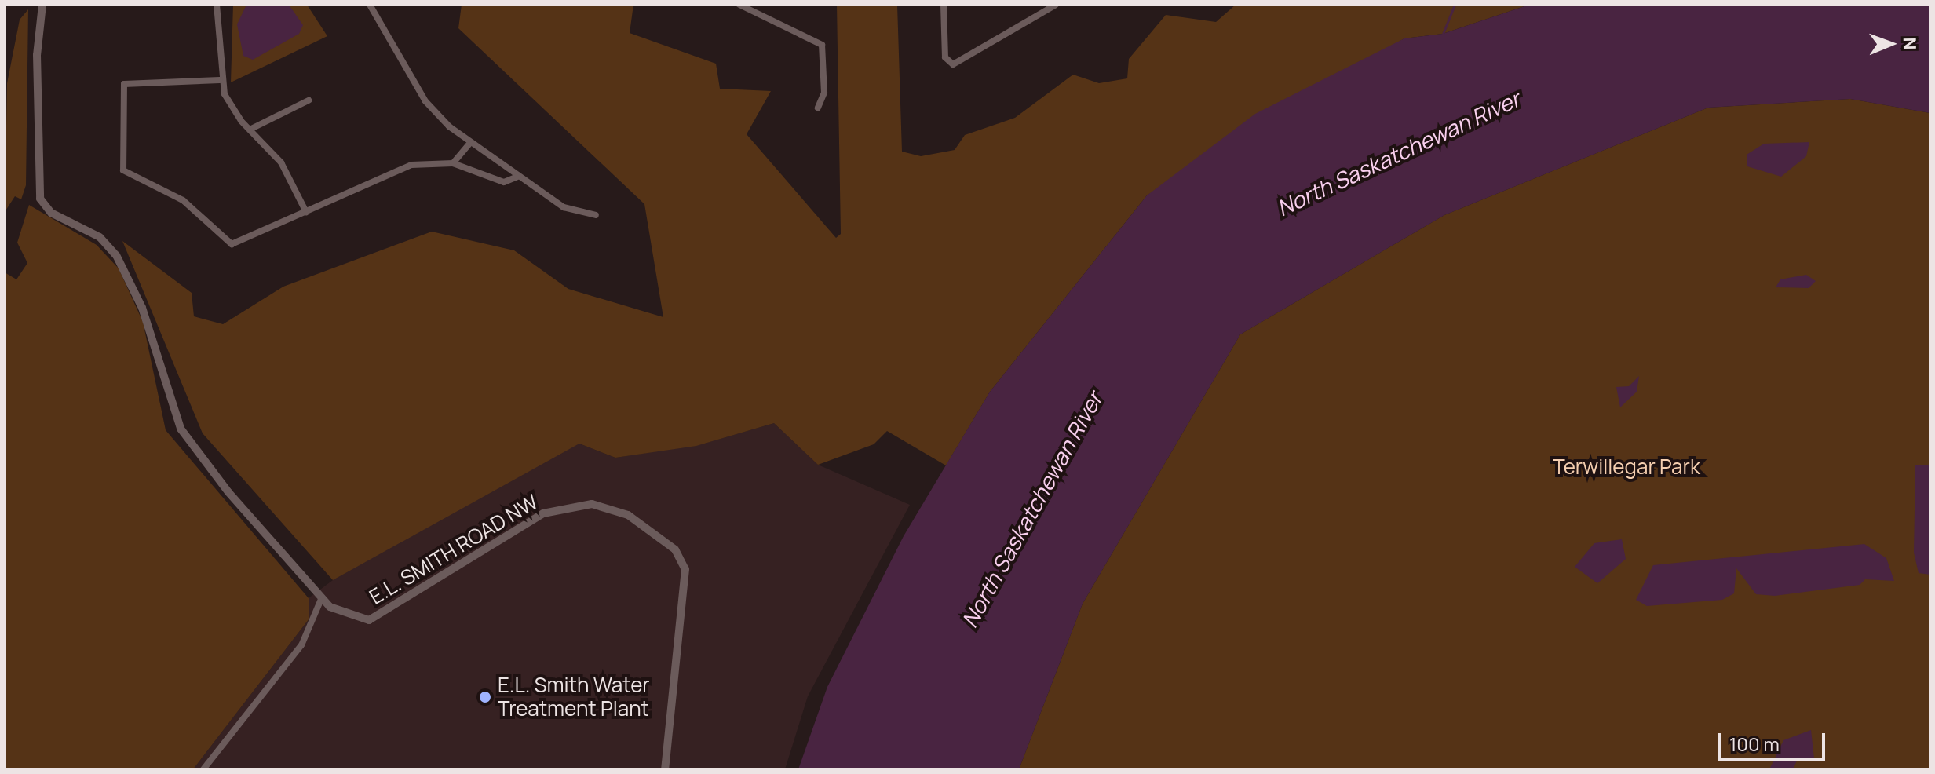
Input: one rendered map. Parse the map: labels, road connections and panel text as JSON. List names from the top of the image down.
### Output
{
  "streets": {
    "street": ["E.L. SMITH ROAD NW"]
  },
  "water": ["North Saskatchewan River"],
  "parks": ["Terwillegar Park"],
  "places": ["E.L. Smith Water Treatment Plant"],
  "scale_bar": "100 m",
  "north": "right"
}
